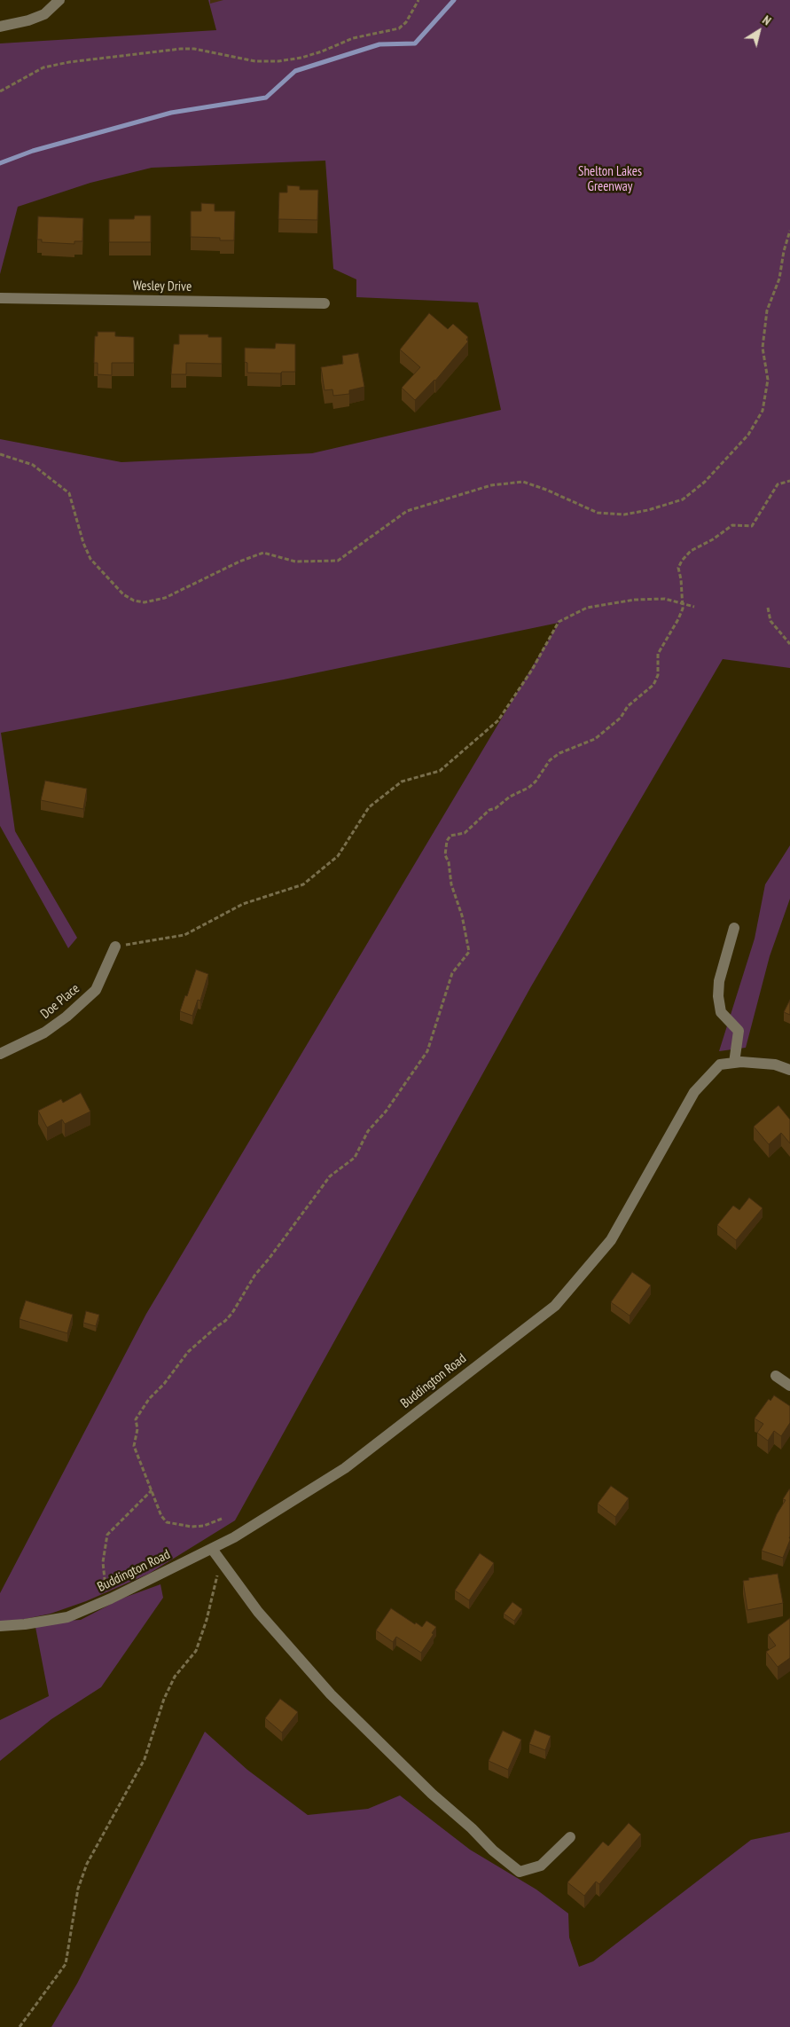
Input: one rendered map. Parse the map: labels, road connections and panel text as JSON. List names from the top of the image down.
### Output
{
  "streets": {
    "street": ["Wesley Drive", "Doe Place", "Buddington Road"]
  },
  "parks": ["Shelton Lakes Greenway"],
  "north": "top right"
}
